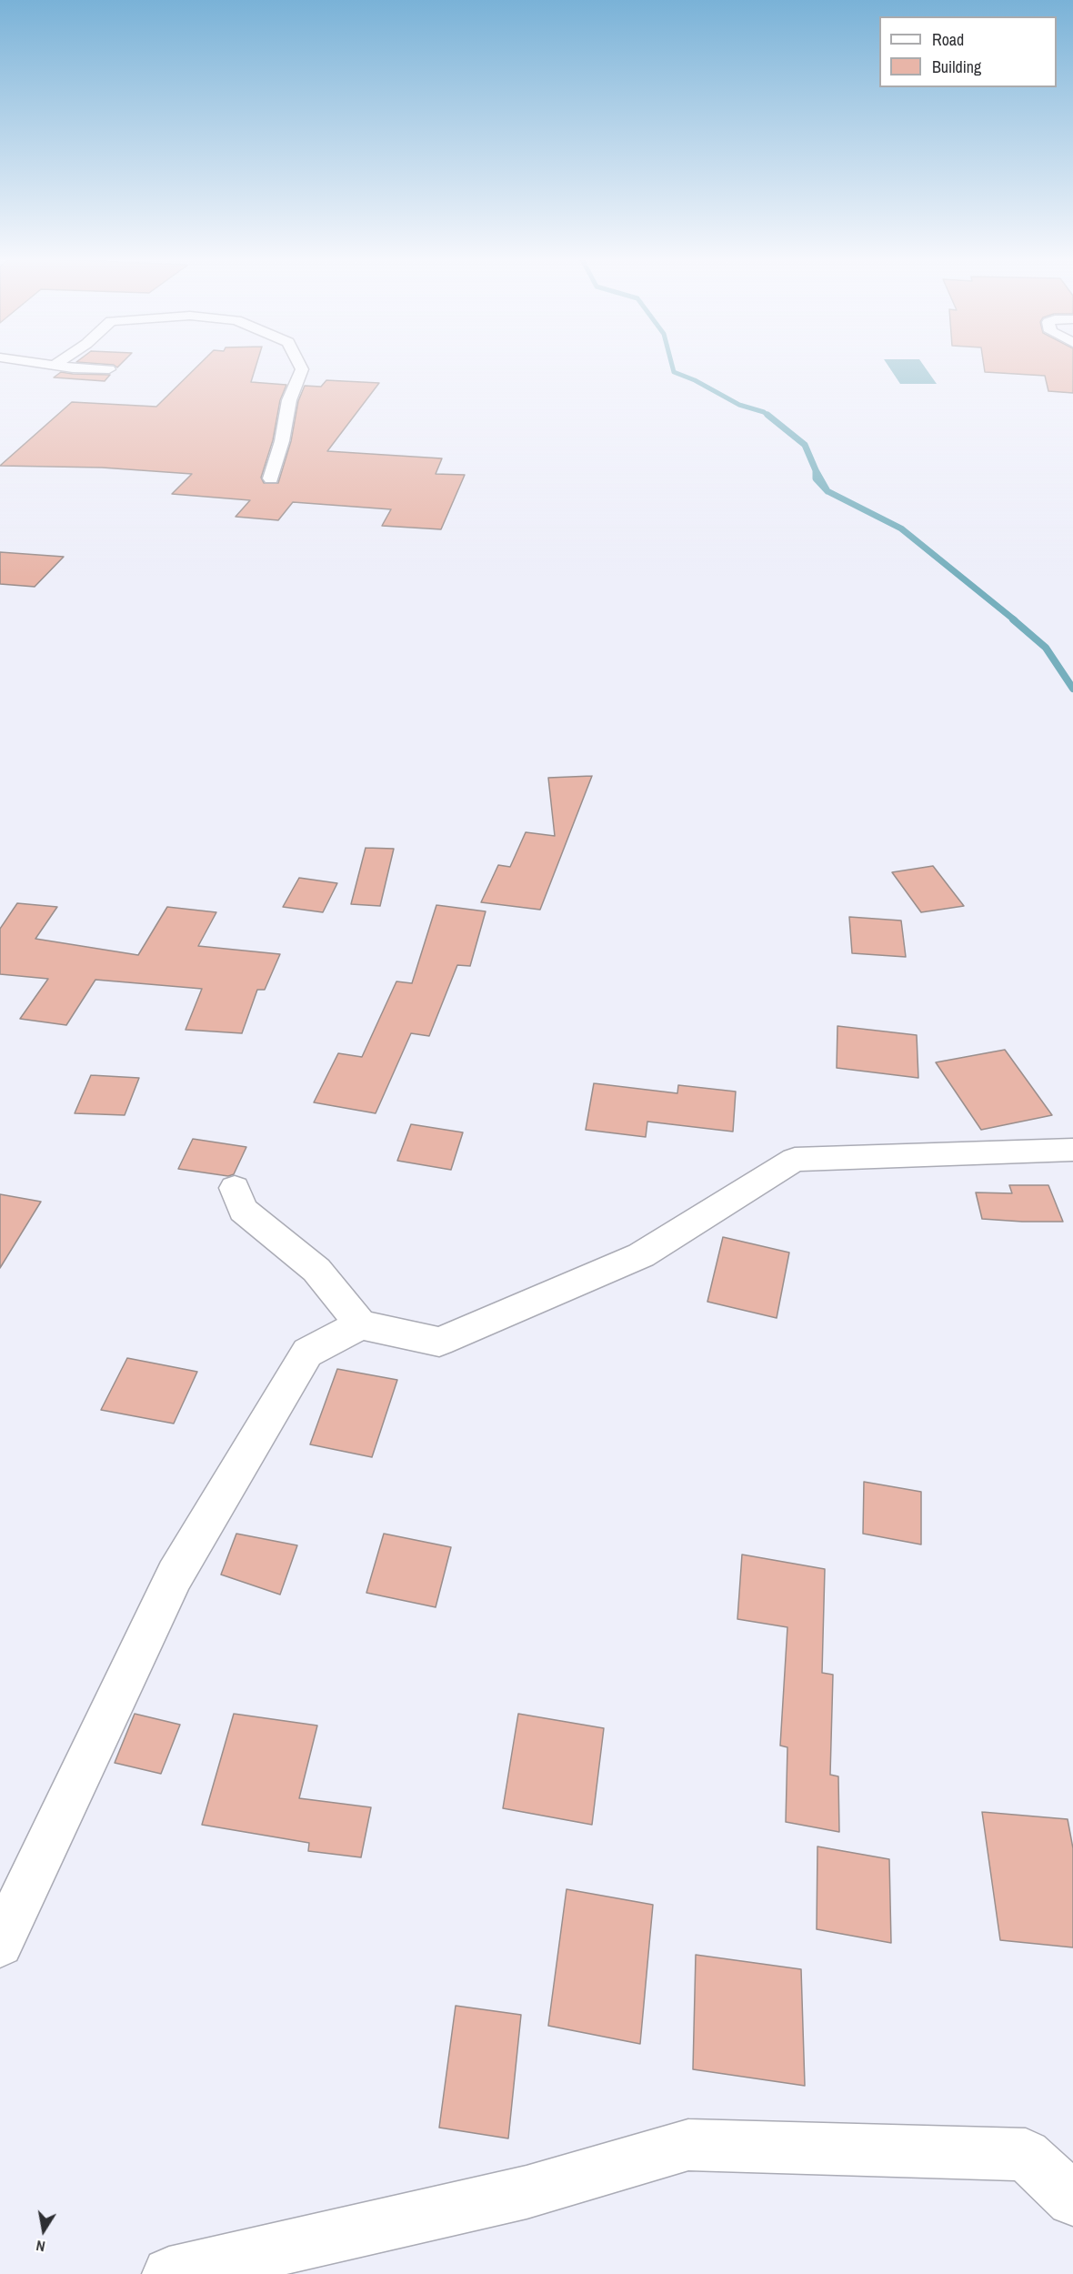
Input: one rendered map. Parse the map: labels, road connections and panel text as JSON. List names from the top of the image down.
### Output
{
  "legend": ["Road", "Building"],
  "north": "bottom"
}
